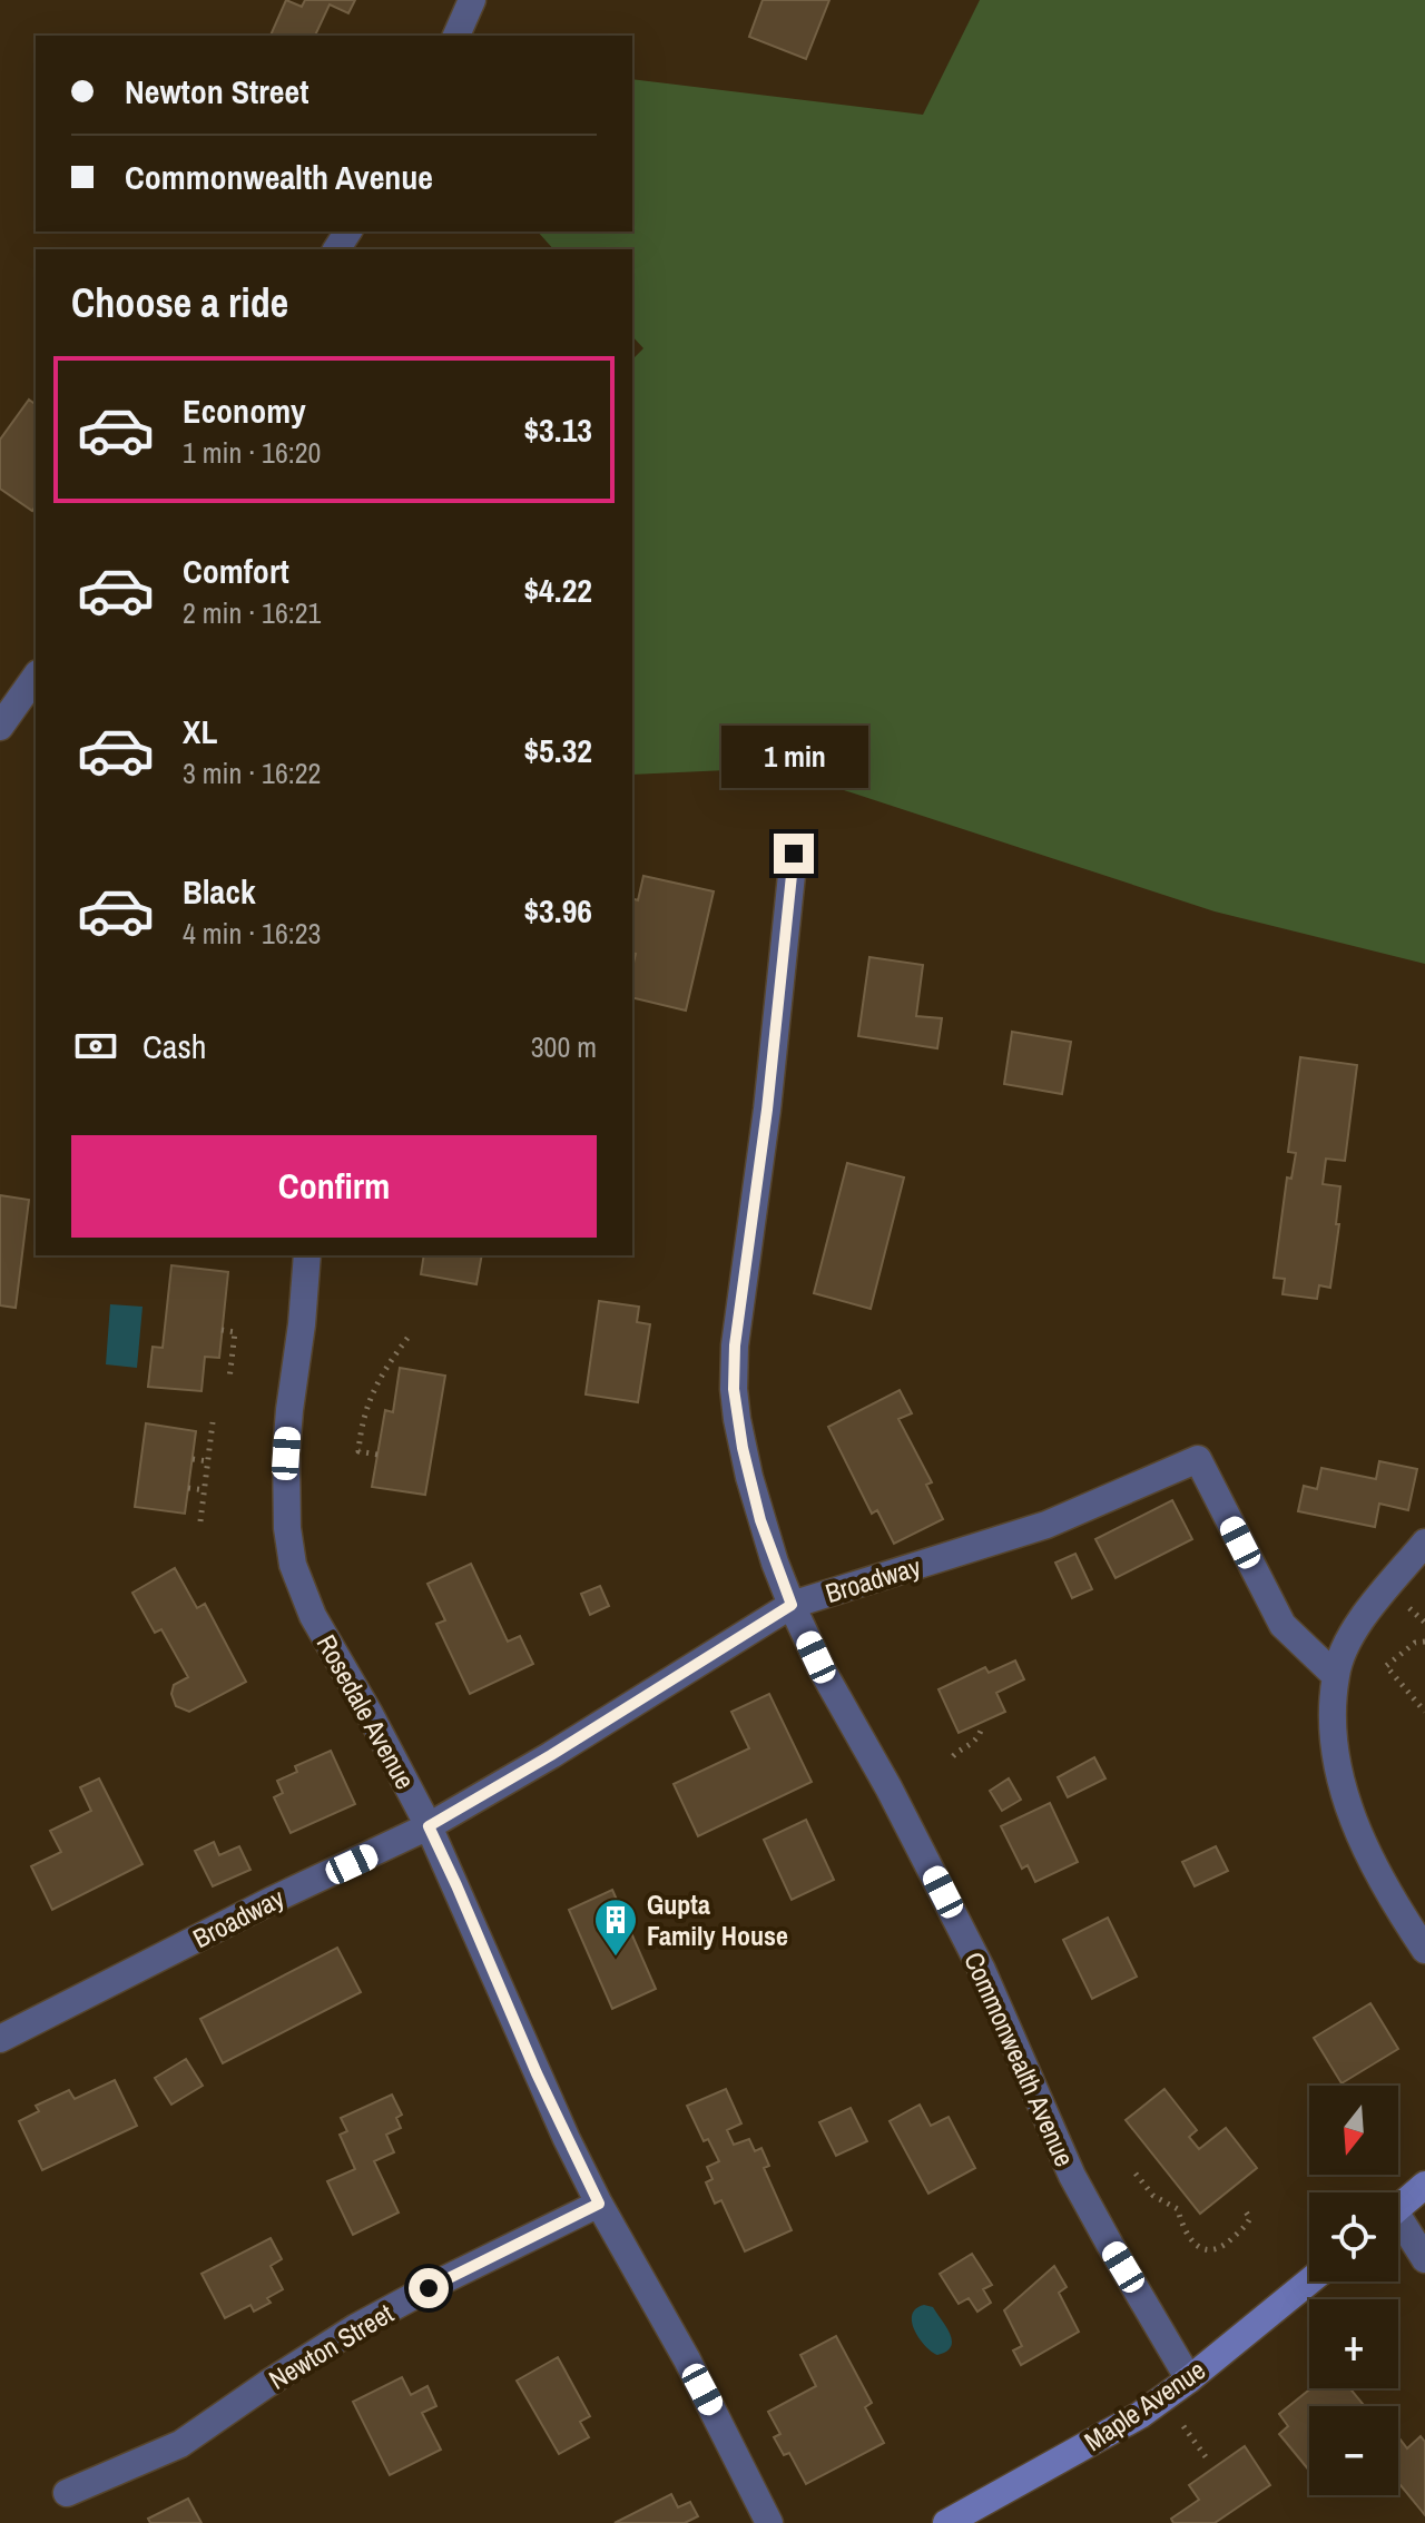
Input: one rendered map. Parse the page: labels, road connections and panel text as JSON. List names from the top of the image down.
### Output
{
  "streets": {
    "main road": ["Maple Avenue"],
    "street": [
      "Broadway",
      "Rosedale Avenue",
      "Commonwealth Avenue",
      "Newton Street"
    ]
  },
  "crossings": [
    ["Broadway", "Rosedale Avenue"],
    ["Broadway", "Commonwealth Avenue"],
    ["Rosedale Avenue", "Newton Street"],
    ["Commonwealth Avenue", "Maple Avenue"]
  ],
  "places": {
    "building": ["Gupta Family House"]
  },
  "north": "bottom",
  "page": {
    "banner": ["Newton Street", "Commonwealth Avenue"],
    "heading": "Choose a ride",
    "list": [
      {
        "name": "Economy",
        "note": "1 min · 16:20",
        "value": "$3.13"
      },
      {
        "name": "Comfort",
        "note": "2 min · 16:21",
        "value": "$4.22"
      },
      {
        "name": "XL",
        "note": "3 min · 16:22",
        "value": "$5.32"
      },
      {
        "name": "Black",
        "note": "4 min · 16:23",
        "value": "$3.96"
      }
    ],
    "bubble": "1 min",
    "pay": ["Cash", "300 m"],
    "buttons": "Confirm",
    "map_buttons": ["+", "−"]
  }
}
